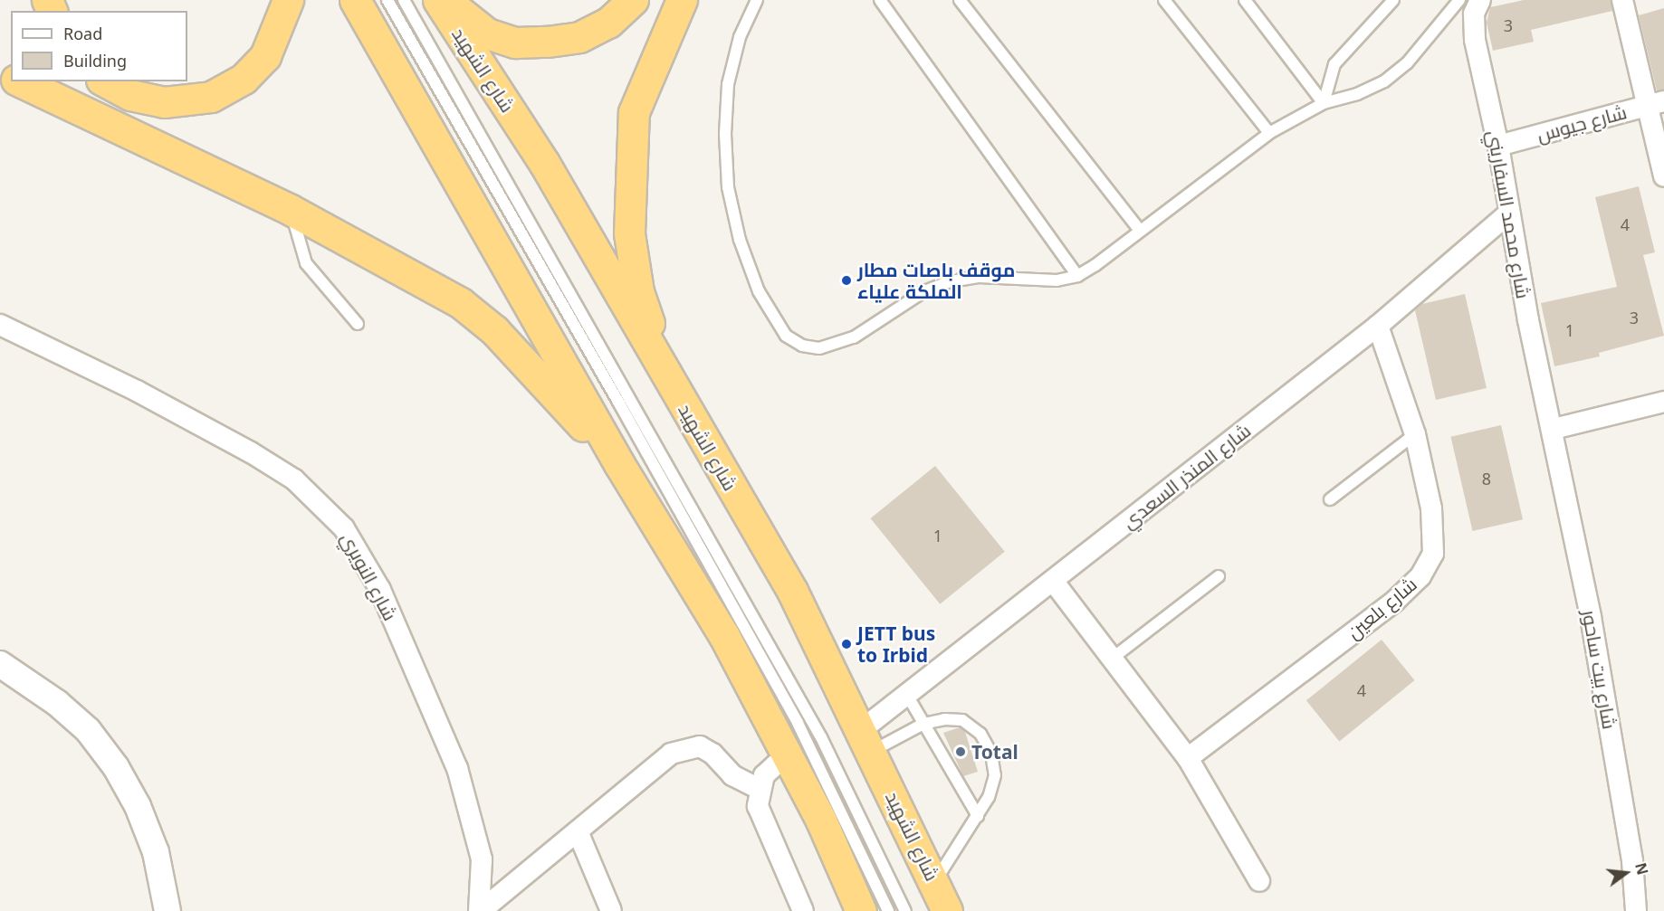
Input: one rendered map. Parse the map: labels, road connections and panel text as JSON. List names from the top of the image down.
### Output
{
  "streets": {
    "highway": ["شارع الشهيد"],
    "street": [
      "شارع جيوس",
      "شارع محمد السفاريني",
      "شارع المنذر السعدي",
      "شارع النويري",
      "شارع بلعين",
      "شارع بيت ساحور"
    ]
  },
  "crossings": [
    ["شارع الشهيد", "شارع المنذر السعدي"],
    ["شارع جيوس", "شارع محمد السفاريني"],
    ["شارع محمد السفاريني", "شارع المنذر السعدي"],
    ["شارع محمد السفاريني", "شارع بيت ساحور"],
    ["شارع المنذر السعدي", "شارع بلعين"]
  ],
  "places": ["موقف باصات مطار الملكة علياء", "JETT bus to Irbid", "Total"],
  "house_numbers": [
    "3",
    "4",
    "3",
    "1",
    "8",
    "1",
    "4"
  ],
  "legend": ["Road", "Building"],
  "north": "right"
}
